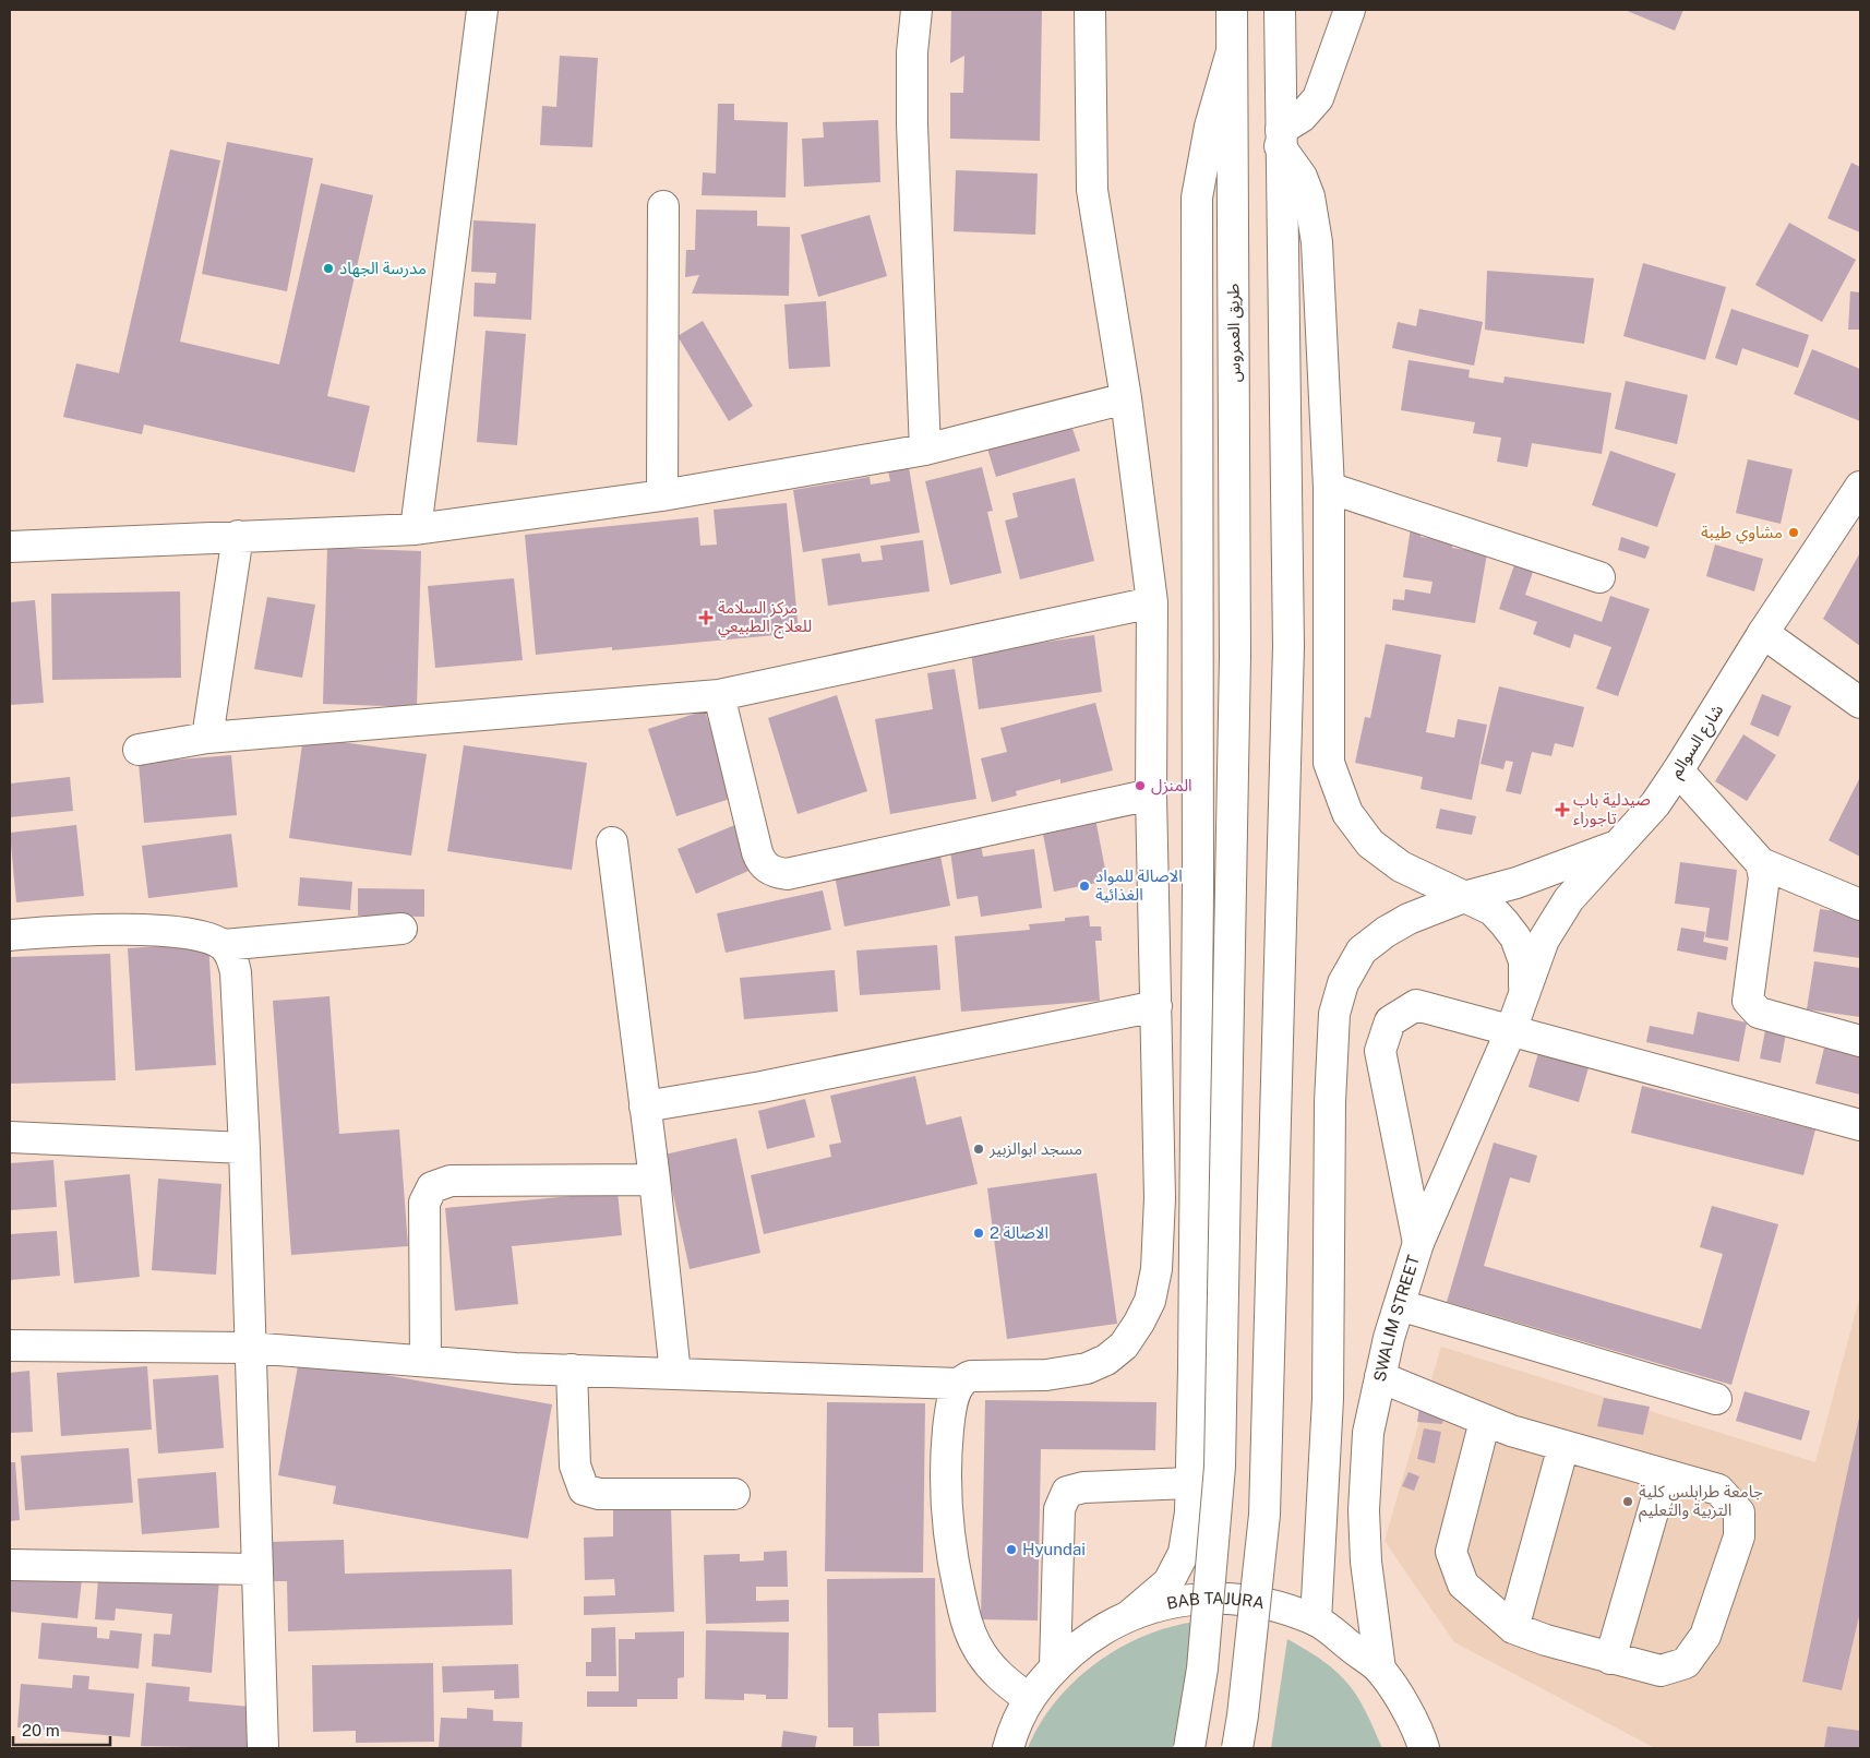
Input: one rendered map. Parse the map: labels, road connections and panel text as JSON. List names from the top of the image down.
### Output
{
  "streets": {
    "street": [
      "طريق العمروس",
      "شارع السوالم",
      "SWALIM STREET",
      "BAB TAJURA"
    ]
  },
  "crossings": [
    ["شارع السوالم", "SWALIM STREET"],
    ["SWALIM STREET", "BAB TAJURA"]
  ],
  "places": {
    "other": [
      "مدرسة الجهاد",
      "مشاوي طيبة",
      "المنزل",
      "الاصالة للمواد الغذائية",
      "مسجد ابوالزبير",
      "الاصالة 2",
      "جامعة طرابلس كلية التربية والتعليم",
      "Hyundai"
    ],
    "health": ["مركز السلامة للعلاج الطبيعي", "صيدلية باب تاجوراء"]
  },
  "scale_bar": "20 m"
}
